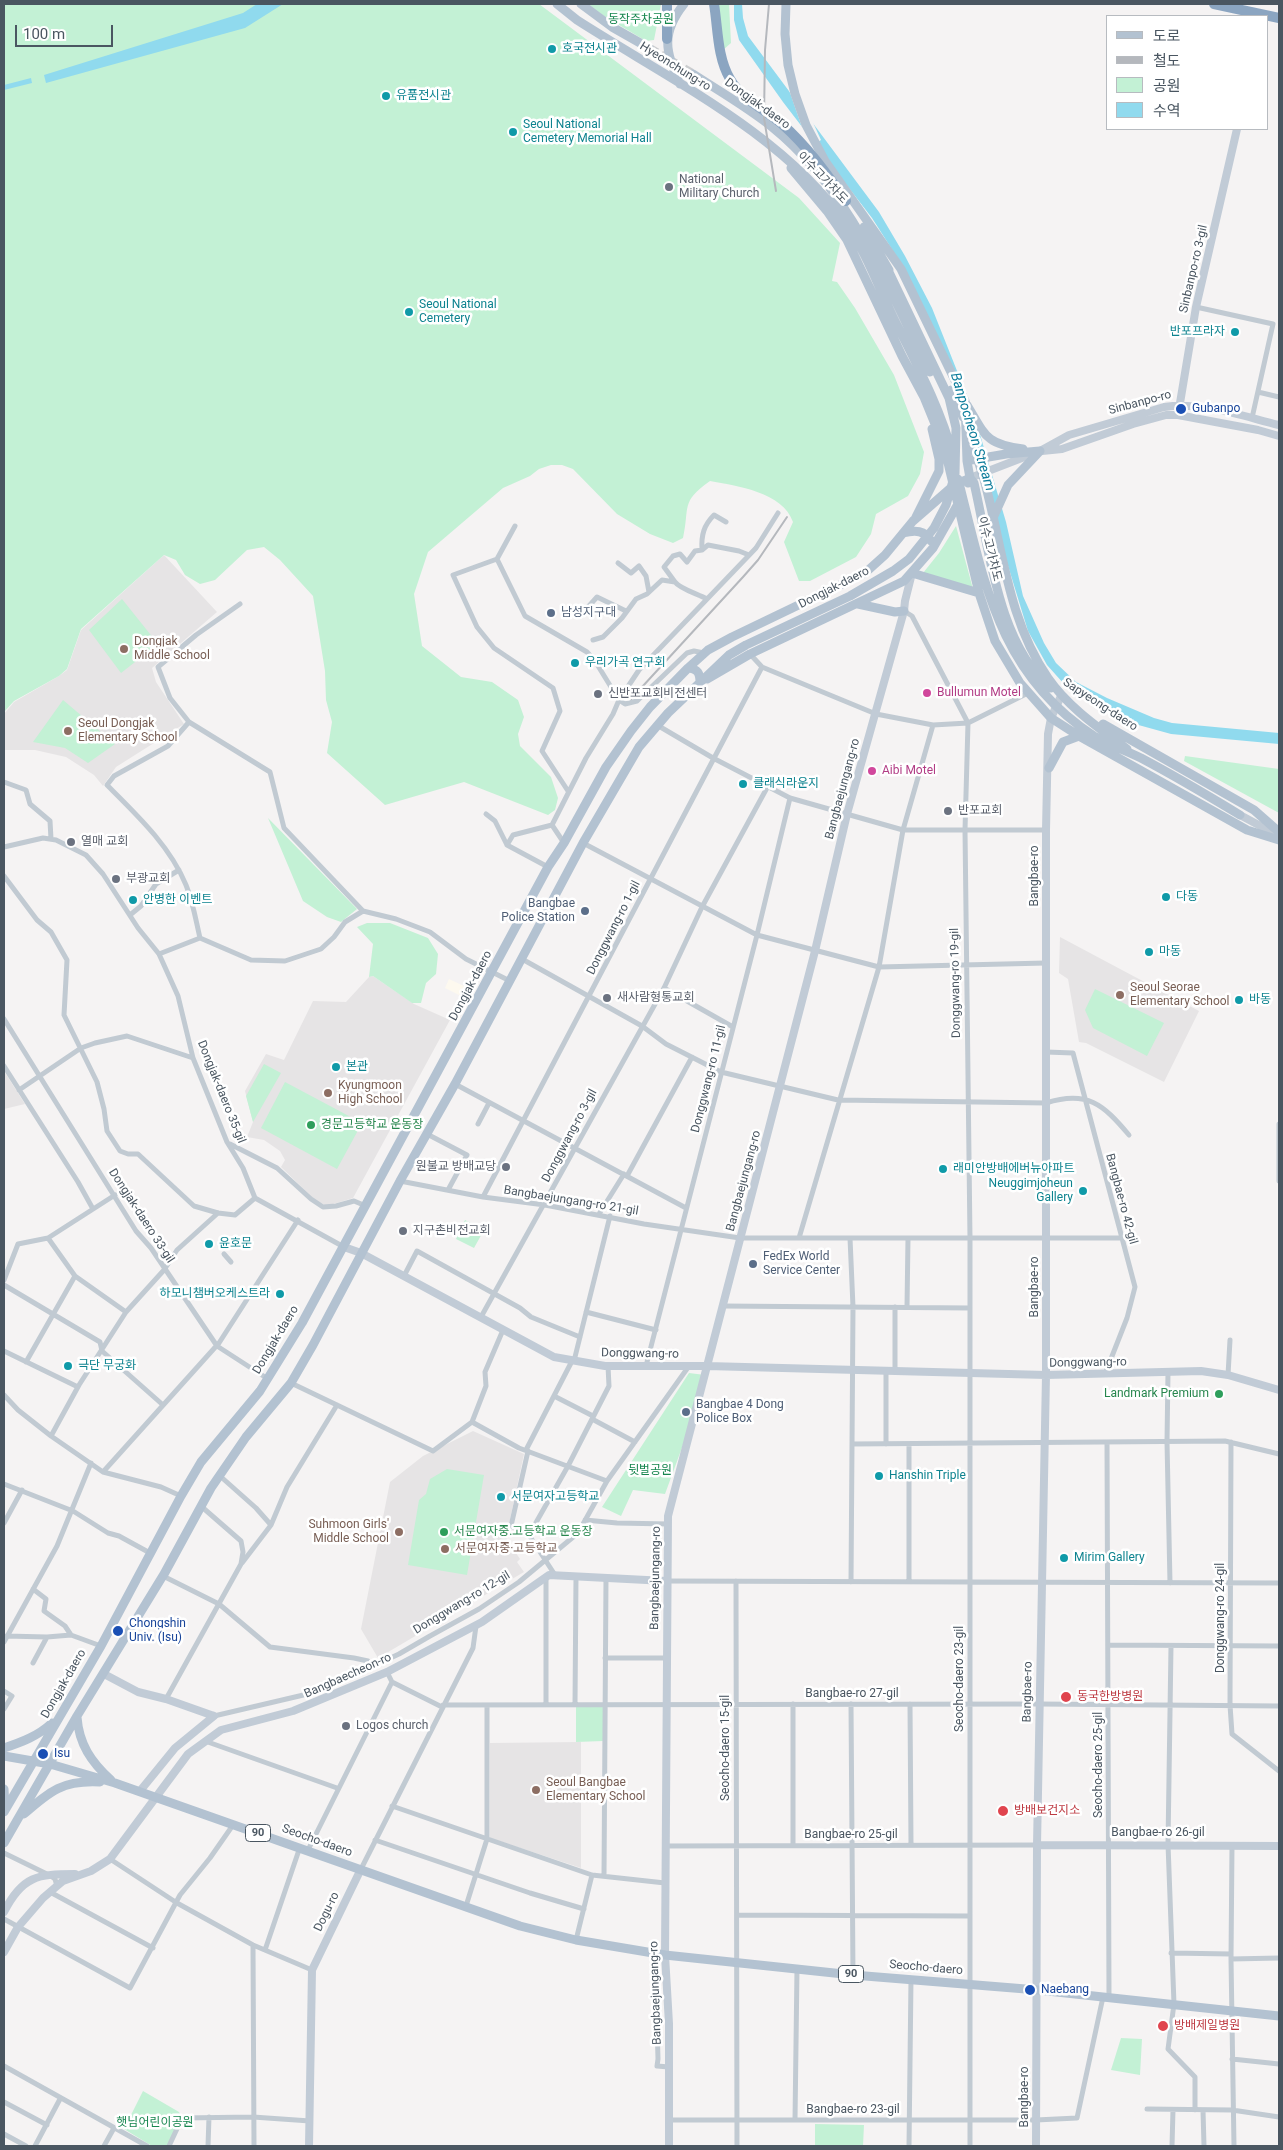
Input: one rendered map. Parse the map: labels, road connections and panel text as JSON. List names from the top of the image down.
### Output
{
  "streets": {
    "main road": [
      "Hyeonchung-ro",
      "Dongjak-daero",
      "이수고가차도",
      "Sapyeong-daero",
      "90",
      "Seocho-daero"
    ],
    "street": [
      "Sinbanpo-ro 3-gil",
      "Sinbanpo-ro",
      "Bangbaejungang-ro",
      "Bangbae-ro",
      "Donggwang-ro 1-gil",
      "Donggwang-ro 19-gil",
      "Donggwang-ro 11-gil",
      "Dongjak-daero 35-gil",
      "Donggwang-ro 3-gil",
      "Bangbae-ro 42-gil",
      "Bangbaejungang-ro 21-gil",
      "Dongjak-daero 33-gil",
      "Donggwang-ro",
      "Donggwang-ro 12-gil",
      "Donggwang-ro 24-gil",
      "Bangbaecheon-ro",
      "Seocho-daero 23-gil",
      "Bangbae-ro 27-gil",
      "Seocho-daero 15-gil",
      "Seocho-daero 25-gil",
      "Bangbae-ro 26-gil",
      "Bangbae-ro 25-gil",
      "Dogu-ro",
      "Bangbae-ro 23-gil"
    ]
  },
  "crossings": [
    ["Hyeonchung-ro", "Dongjak-daero"],
    ["Hyeonchung-ro", "이수고가차도"],
    ["Dongjak-daero", "이수고가차도"],
    ["Dongjak-daero", "Sinbanpo-ro"],
    ["Dongjak-daero", "Sapyeong-daero"],
    ["Dongjak-daero", "Bangbaejungang-ro"],
    ["Dongjak-daero", "Bangbaejungang-ro 21-gil"],
    ["Dongjak-daero", "Dongjak-daero 33-gil"],
    ["Dongjak-daero", "Donggwang-ro"],
    ["Dongjak-daero", "90"],
    ["Dongjak-daero", "Seocho-daero"],
    ["Sinbanpo-ro 3-gil", "Sinbanpo-ro"],
    ["Sinbanpo-ro", "Sapyeong-daero"],
    ["Sapyeong-daero", "Bangbae-ro"],
    ["Bangbaejungang-ro", "Donggwang-ro 19-gil"],
    ["Bangbaejungang-ro", "Bangbaejungang-ro 21-gil"],
    ["Bangbaejungang-ro", "Donggwang-ro"],
    ["Bangbaejungang-ro", "Bangbaecheon-ro"],
    ["Bangbaejungang-ro", "Bangbae-ro 27-gil"],
    ["Bangbaejungang-ro", "Bangbae-ro 25-gil"],
    ["Bangbaejungang-ro", "Seocho-daero"],
    ["Bangbaejungang-ro", "Bangbae-ro 23-gil"],
    ["Bangbae-ro", "Bangbae-ro 42-gil"],
    ["Bangbae-ro", "Bangbaejungang-ro 21-gil"],
    ["Bangbae-ro", "Donggwang-ro"],
    ["Bangbae-ro", "Bangbae-ro 27-gil"],
    ["Bangbae-ro", "Seocho-daero 25-gil"],
    ["Bangbae-ro", "Bangbae-ro 26-gil"],
    ["Bangbae-ro", "Bangbae-ro 25-gil"],
    ["Bangbae-ro", "Seocho-daero"],
    ["Bangbae-ro", "Bangbae-ro 23-gil"],
    ["Donggwang-ro 1-gil", "Bangbaejungang-ro 21-gil"],
    ["Donggwang-ro 19-gil", "Bangbaejungang-ro 21-gil"],
    ["Donggwang-ro 19-gil", "Donggwang-ro"],
    ["Donggwang-ro 19-gil", "Seocho-daero 23-gil"],
    ["Donggwang-ro 11-gil", "Bangbaejungang-ro 21-gil"],
    ["Donggwang-ro 11-gil", "Donggwang-ro"],
    ["Donggwang-ro 3-gil", "Bangbaejungang-ro 21-gil"],
    ["Donggwang-ro 3-gil", "Donggwang-ro"],
    ["Bangbae-ro 42-gil", "Donggwang-ro"],
    ["Donggwang-ro", "Donggwang-ro 12-gil"],
    ["Donggwang-ro", "Seocho-daero 23-gil"],
    ["Donggwang-ro 12-gil", "Seocho-daero"],
    ["Donggwang-ro 24-gil", "Bangbae-ro 27-gil"],
    ["Bangbaecheon-ro", "Seocho-daero"],
    ["Bangbaecheon-ro", "Dogu-ro"],
    ["Seocho-daero 23-gil", "Bangbae-ro 27-gil"],
    ["Seocho-daero 23-gil", "Bangbae-ro 25-gil"],
    ["Seocho-daero 23-gil", "Seocho-daero"],
    ["Seocho-daero 23-gil", "Bangbae-ro 23-gil"],
    ["Bangbae-ro 27-gil", "Seocho-daero 15-gil"],
    ["Bangbae-ro 27-gil", "Seocho-daero 25-gil"],
    ["Bangbae-ro 27-gil", "Dogu-ro"],
    ["Seocho-daero 15-gil", "Bangbae-ro 25-gil"],
    ["Seocho-daero 15-gil", "Seocho-daero"],
    ["Seocho-daero 15-gil", "Bangbae-ro 23-gil"],
    ["Seocho-daero 25-gil", "Bangbae-ro 26-gil"],
    ["Seocho-daero 25-gil", "Seocho-daero"],
    ["Seocho-daero 25-gil", "Bangbae-ro 23-gil"],
    ["90", "Seocho-daero"],
    ["Bangbae-ro 26-gil", "Bangbae-ro 25-gil"],
    ["Seocho-daero", "Dogu-ro"]
  ],
  "water": ["Banpocheon Stream"],
  "parks": ["동작주차공원", "뒷벌공원", "햇님어린이공원"],
  "places": [
    "호국전시관",
    "유품전시관",
    "Seoul National Cemetery Memorial Hall",
    "National Military Church",
    "Seoul National Cemetery",
    "반포프라자",
    "Gubanpo",
    "남성지구대",
    "Dongjak Middle School",
    "우리가곡 연구회",
    "Bullumun Motel",
    "신반포교회비전센터",
    "Seoul Dongjak Elementary School",
    "Aibi Motel",
    "클래식라운지",
    "반포교회",
    "열매 교회",
    "부광교회",
    "다동",
    "안병한 이벤트",
    "Bangbae Police Station",
    "마동",
    "Seoul Seorae Elementary School",
    "새사람형통교회",
    "바동",
    "본관",
    "Kyungmoon High School",
    "경문고등학교 운동장",
    "원불교 방배교당",
    "래미안방배에버뉴아파트",
    "Neuggimjoheun Gallery",
    "지구촌비전교회",
    "윤호문",
    "FedEx World Service Center",
    "하모니챔버오케스트라",
    "극단 무궁화",
    "Landmark Premium",
    "Bangbae 4 Dong Police Box",
    "Hanshin Triple",
    "서문여자고등학교",
    "Suhmoon Girls' Middle School",
    "서문여자중.고등학교 운동장",
    "서문여자중·고등학교",
    "Mirim Gallery",
    "Chongshin Univ. (Isu)",
    "동국한방병원",
    "Logos church",
    "Isu",
    "Seoul Bangbae Elementary School",
    "방배보건지소",
    "Naebang",
    "방배제일병원"
  ],
  "legend": [
    "도로",
    "철도",
    "공원",
    "수역"
  ],
  "scale_bar": "100 m"
}
